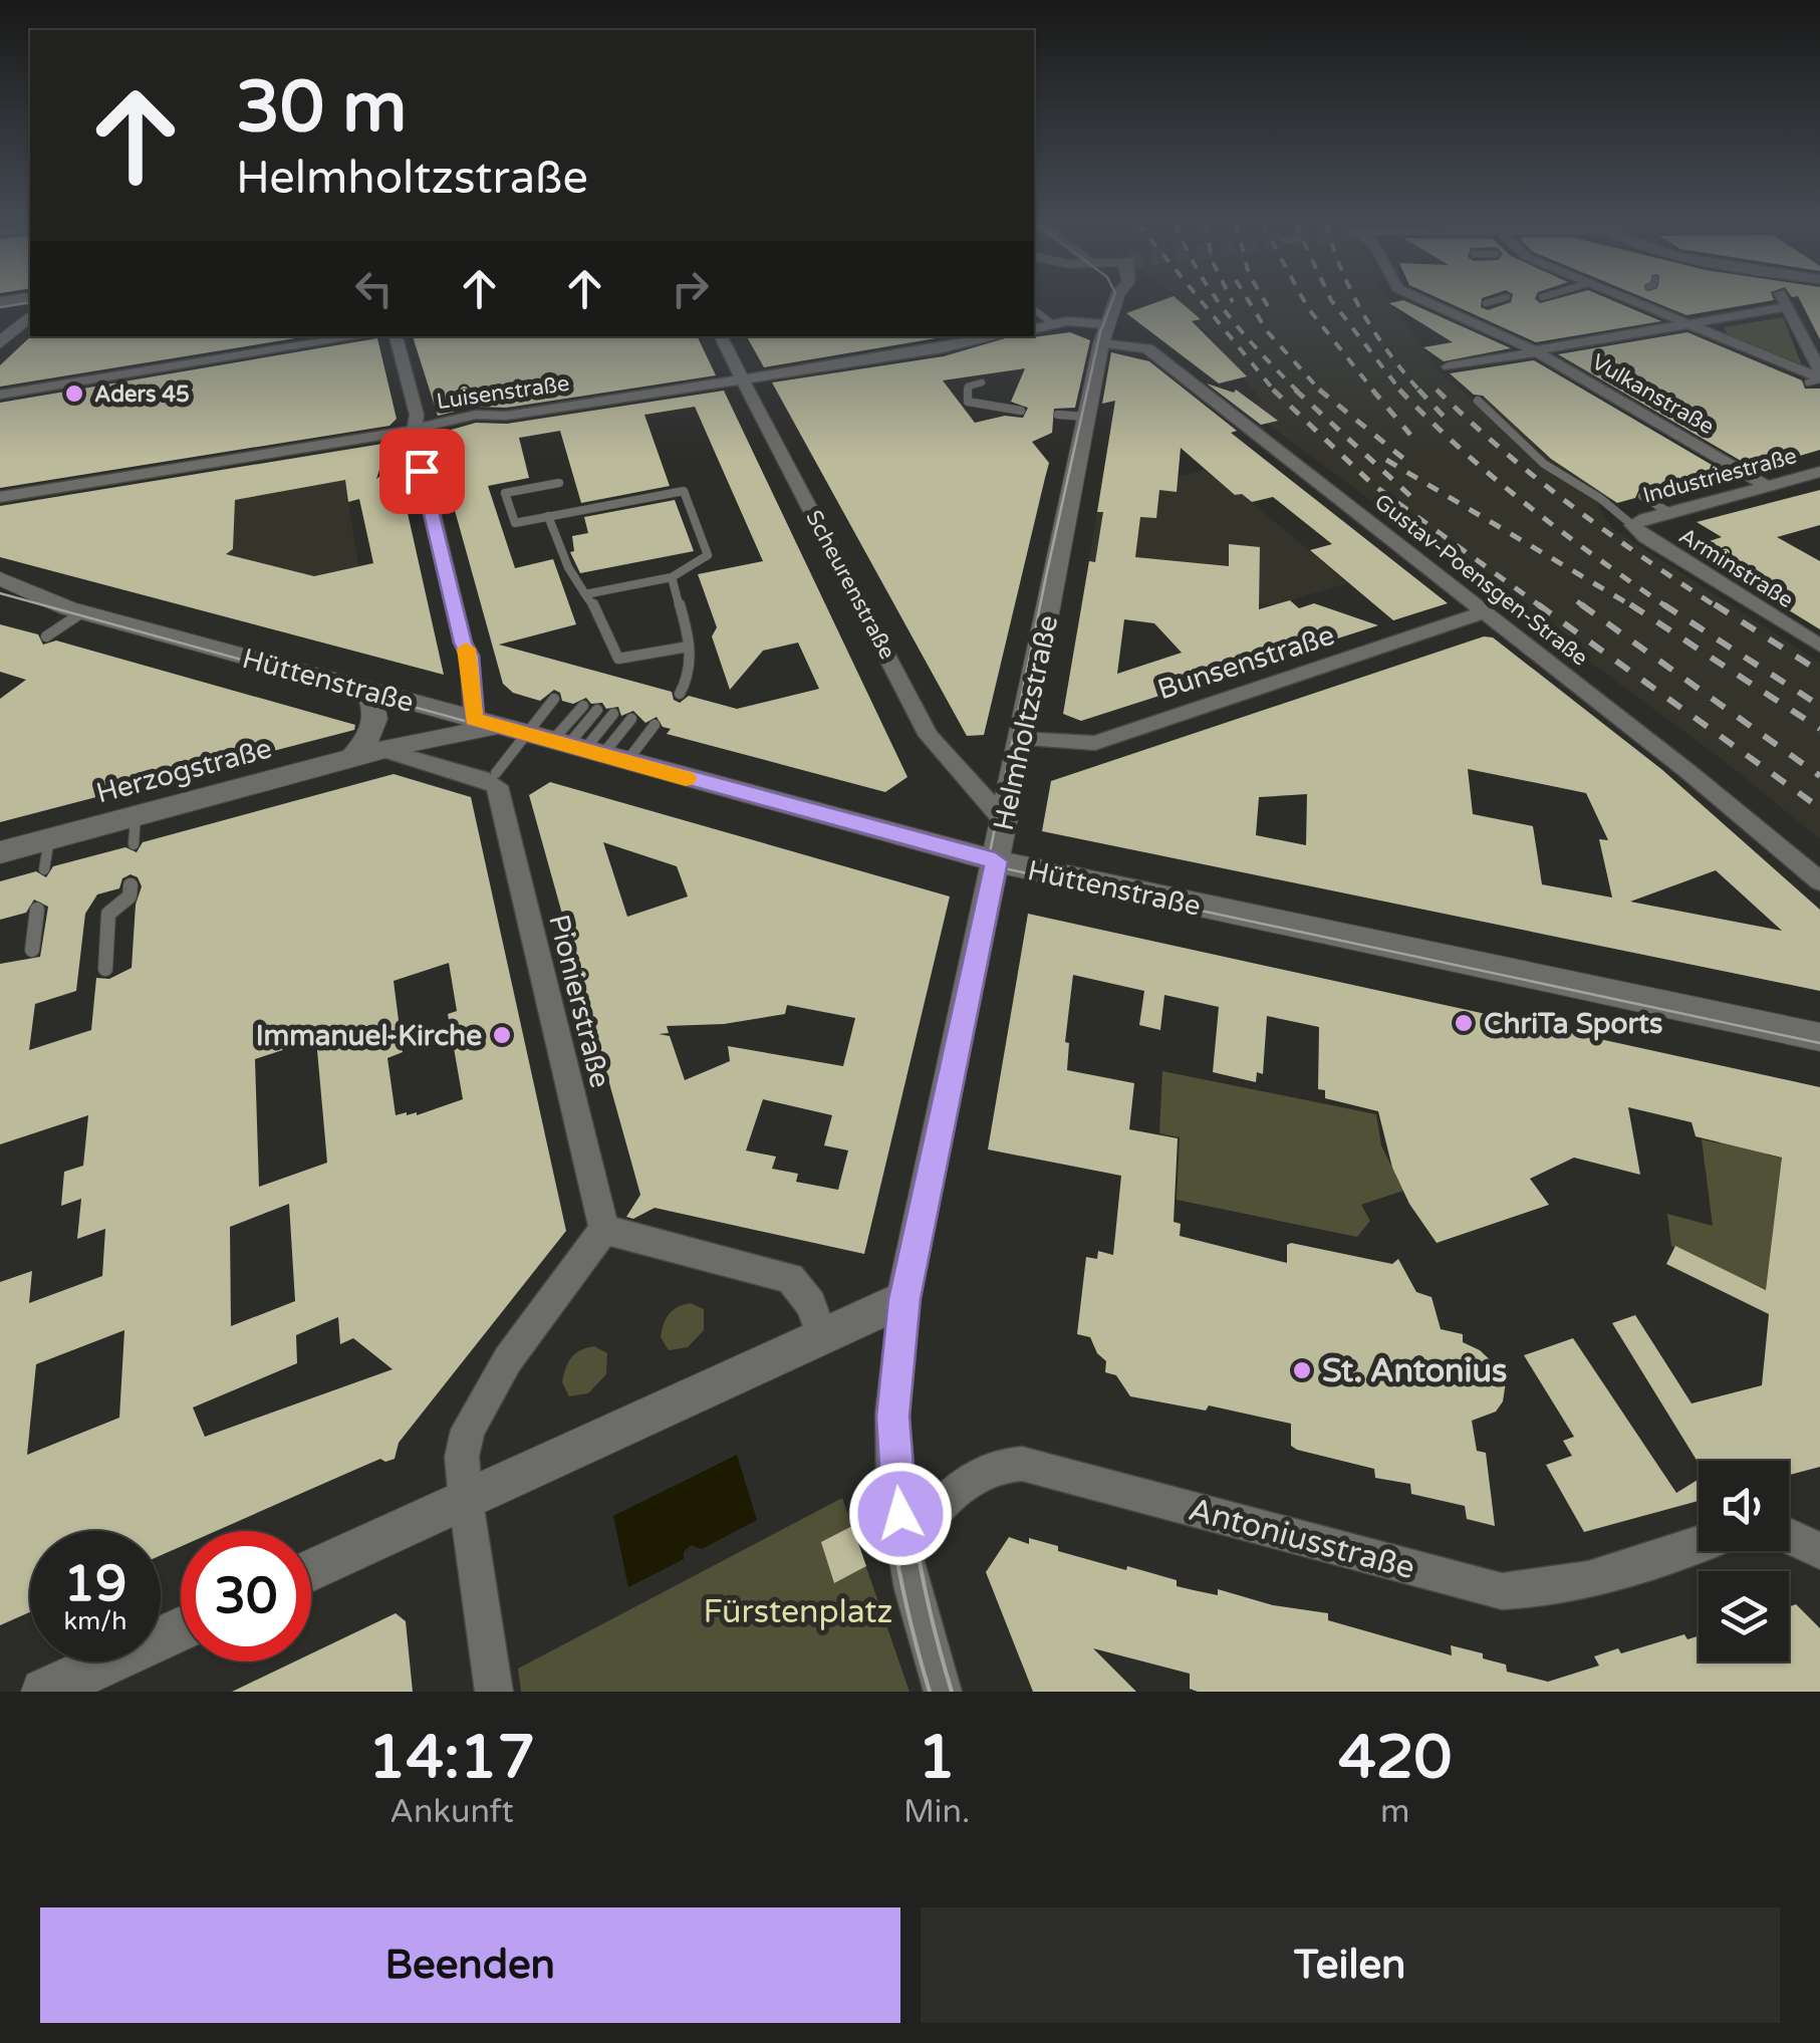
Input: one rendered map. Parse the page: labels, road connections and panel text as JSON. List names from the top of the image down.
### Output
{
  "streets": {
    "street": [
      "Luisenstraße",
      "Vulkanstraße",
      "Industriestraße",
      "Arminstraße",
      "Gustav-Poensgen-Straße",
      "Scheurenstraße",
      "Bunsenstraße",
      "Hüttenstraße",
      "Helmholtzstraße",
      "Herzogstraße",
      "Pionierstraße",
      "Antoniusstraße"
    ]
  },
  "crossings": [
    ["Luisenstraße", "Scheurenstraße"],
    ["Vulkanstraße", "Industriestraße"],
    ["Industriestraße", "Arminstraße"],
    ["Gustav-Poensgen-Straße", "Bunsenstraße"],
    ["Gustav-Poensgen-Straße", "Helmholtzstraße"],
    ["Scheurenstraße", "Helmholtzstraße"],
    ["Bunsenstraße", "Helmholtzstraße"],
    ["Hüttenstraße", "Helmholtzstraße"],
    ["Hüttenstraße", "Herzogstraße"]
  ],
  "parks": ["Fürstenplatz"],
  "places": [
    "Aders 45",
    "ChriTa Sports",
    "Immanuel-Kirche",
    "St. Antonius"
  ],
  "page": {
    "turn": ["30 m", "Helmholtzstraße"],
    "speed": "19 km/h",
    "limit": "30",
    "eta": [
      "14:17",
      "Ankunft",
      "1",
      "Min.",
      "420",
      "m"
    ],
    "buttons": ["Beenden", "Teilen"]
  }
}
